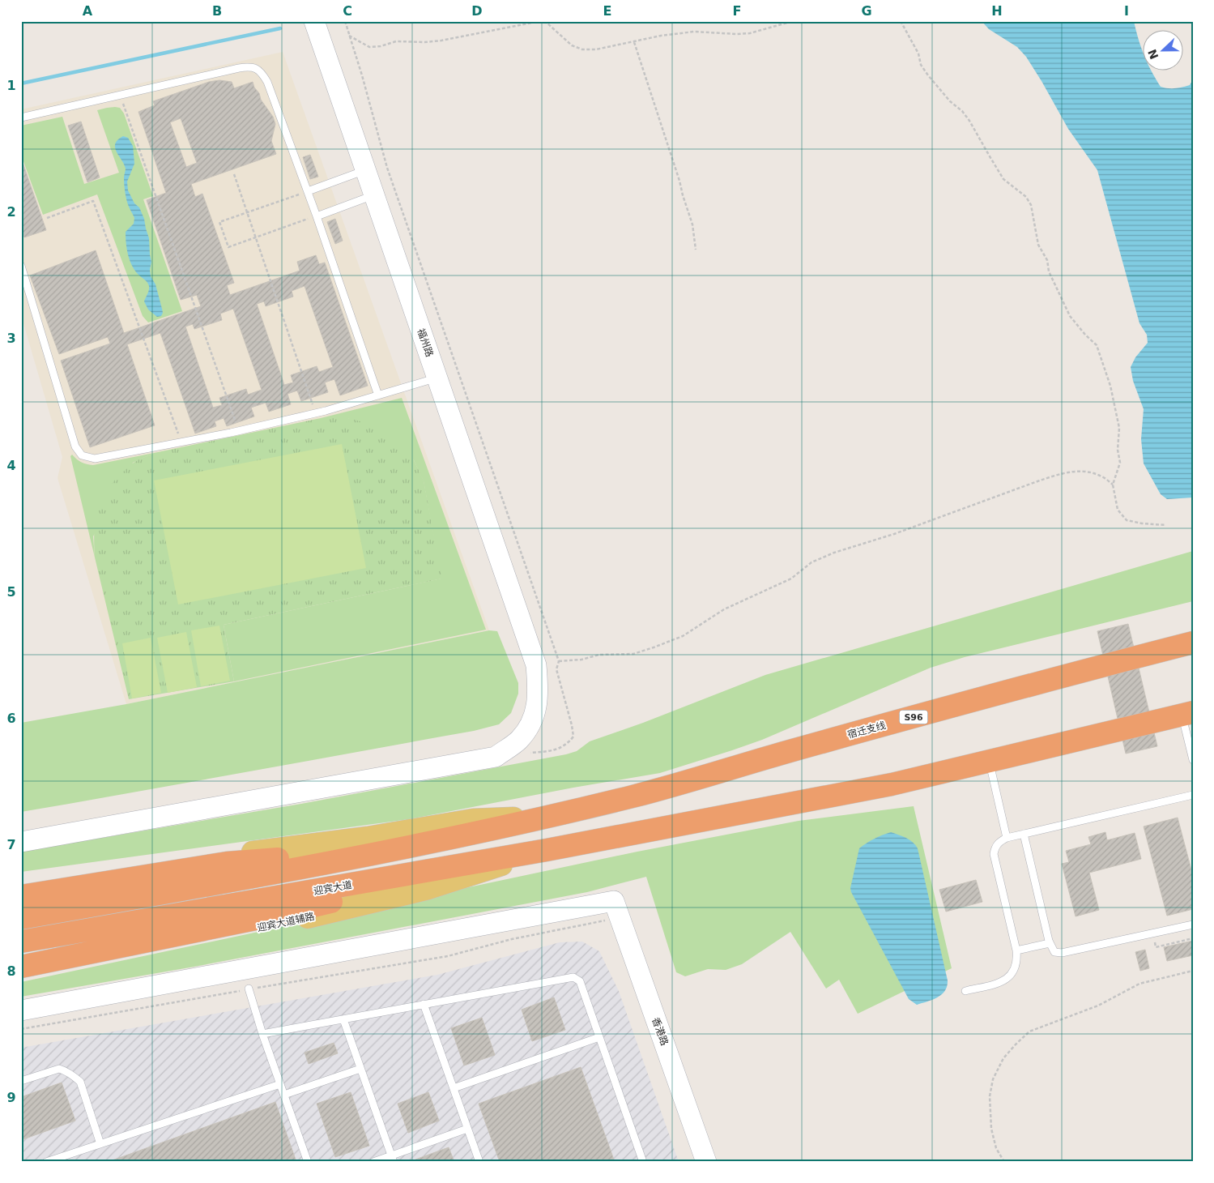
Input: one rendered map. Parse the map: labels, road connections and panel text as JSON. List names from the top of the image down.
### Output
{
  "streets": {
    "highway": ["S96", "宿迁支线", "迎宾大道"],
    "main road": ["迎宾大道辅路"],
    "street": ["福州路", "香港路"]
  },
  "crossings": [
    ["迎宾大道", "迎宾大道辅路"]
  ],
  "north": "left",
  "grid": {
    "columns": [
      "A",
      "B",
      "C",
      "D",
      "E",
      "F",
      "G",
      "H",
      "I"
    ],
    "rows": [
      "1",
      "2",
      "3",
      "4",
      "5",
      "6",
      "7",
      "8",
      "9"
    ]
  }
}
